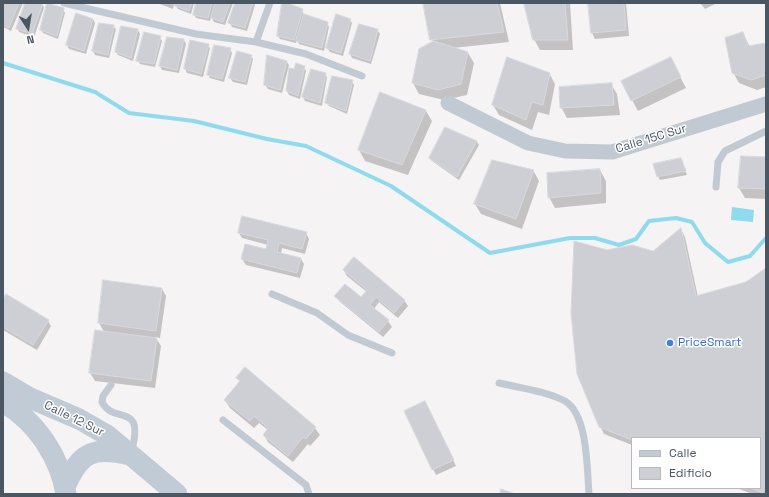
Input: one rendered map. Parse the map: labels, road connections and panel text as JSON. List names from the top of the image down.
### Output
{
  "streets": {
    "main road": ["Calle 12 Sur"],
    "street": ["Calle 15C Sur"]
  },
  "places": ["PriceSmart"],
  "legend": ["Calle", "Edificio"],
  "north": "bottom"
}
